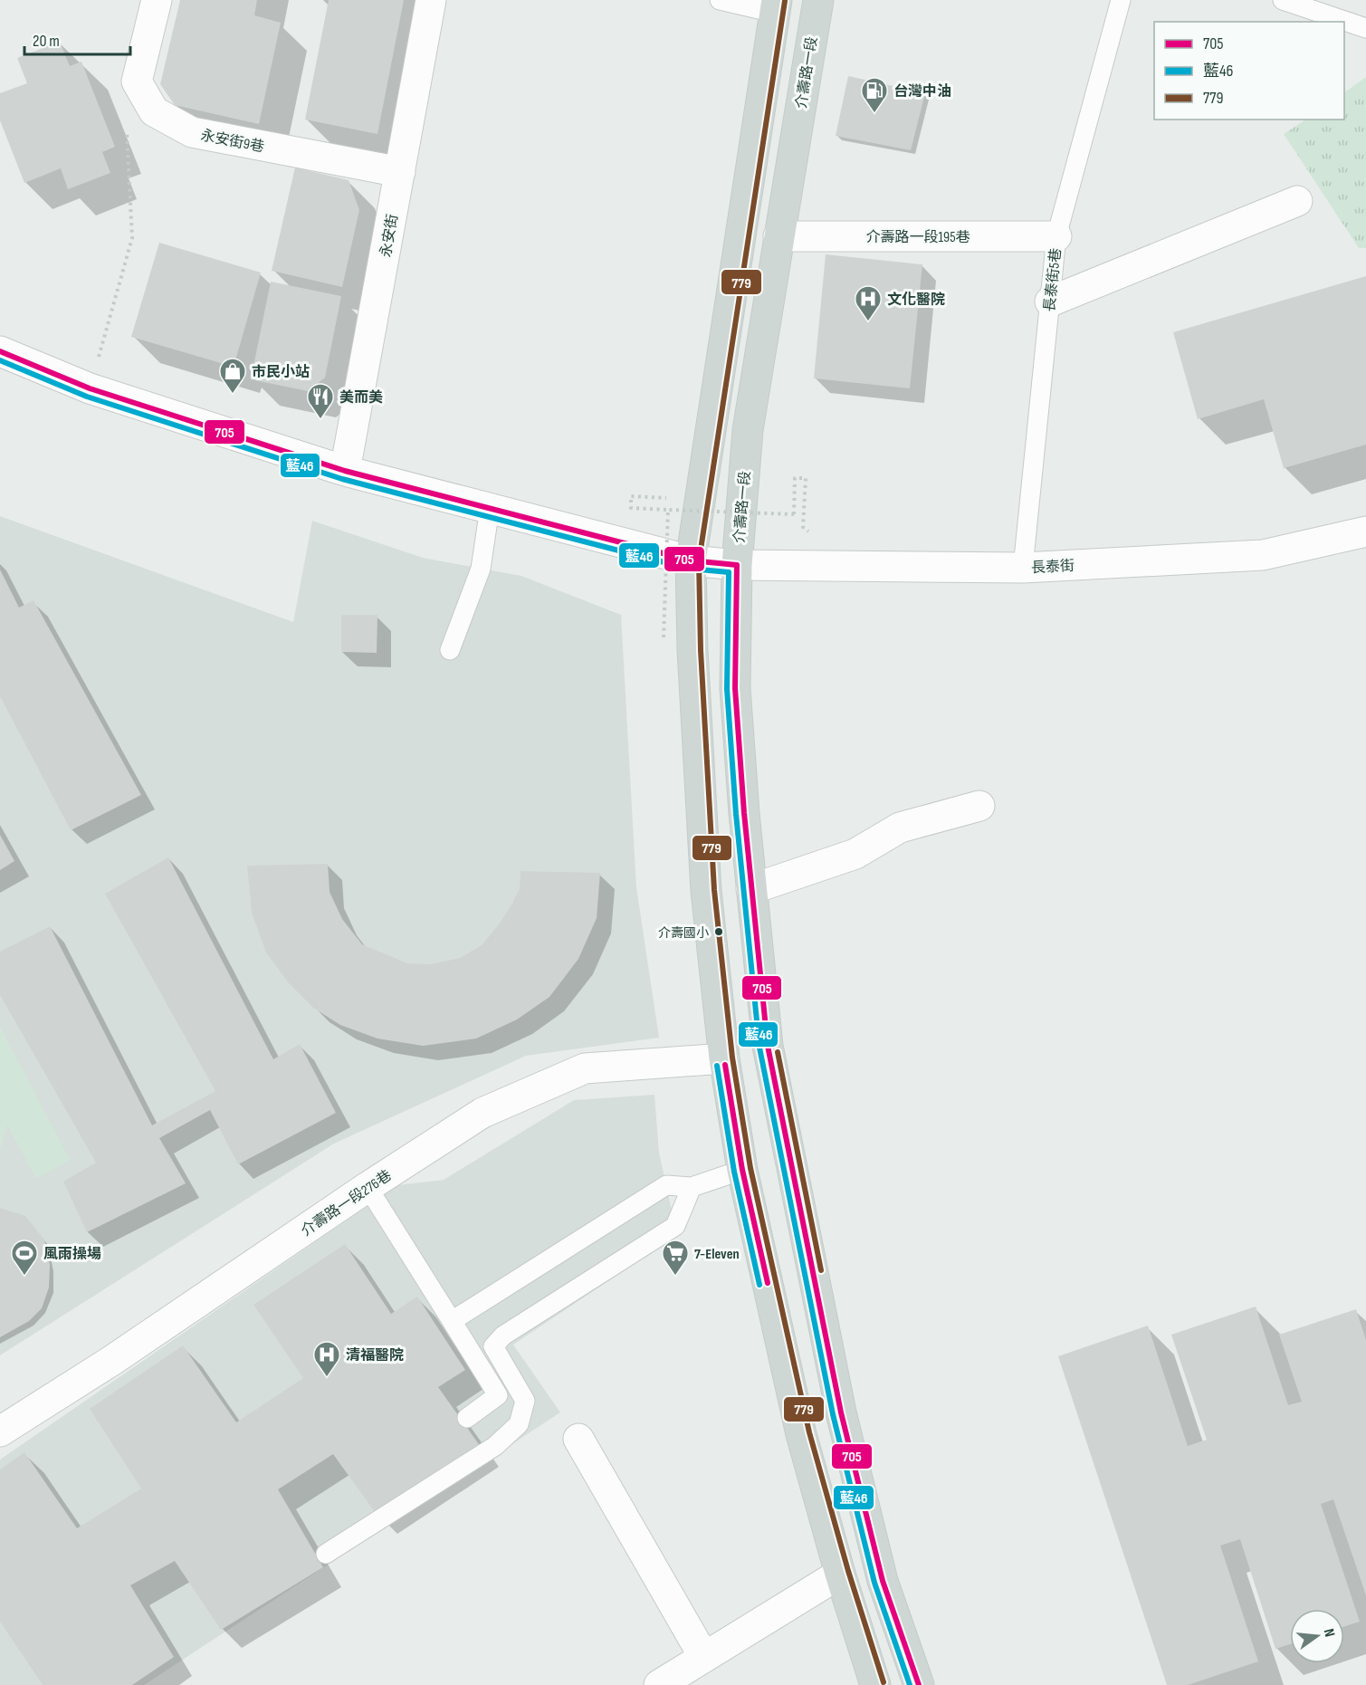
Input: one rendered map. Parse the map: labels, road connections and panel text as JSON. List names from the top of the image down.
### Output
{
  "streets": {
    "main road": ["介壽路一段"],
    "street": [
      "永安街9巷",
      "永安街",
      "介壽路一段195巷",
      "長泰街",
      "介壽路一段276巷"
    ],
    "lane": ["長泰街5巷"]
  },
  "crossings": [
    ["介壽路一段", "介壽路一段195巷"],
    ["介壽路一段", "長泰街"],
    ["永安街9巷", "永安街"],
    ["永安街", "長泰街"],
    ["介壽路一段195巷", "長泰街5巷"],
    ["長泰街5巷", "長泰街"]
  ],
  "places": {
    "fuel station": ["台灣中油"],
    "hospital": ["文化醫院", "清福醫院"],
    "shop": ["市民小站"],
    "restaurant": ["美而美"],
    "other": ["介壽國小"],
    "sports": ["風雨操場"],
    "supermarket": ["7-Eleven"]
  },
  "lines": ["transit line 779", "transit line 705", "transit line 藍46"],
  "legend": ["705", "藍46", "779"],
  "scale_bar": "20 m",
  "north": "right"
}
